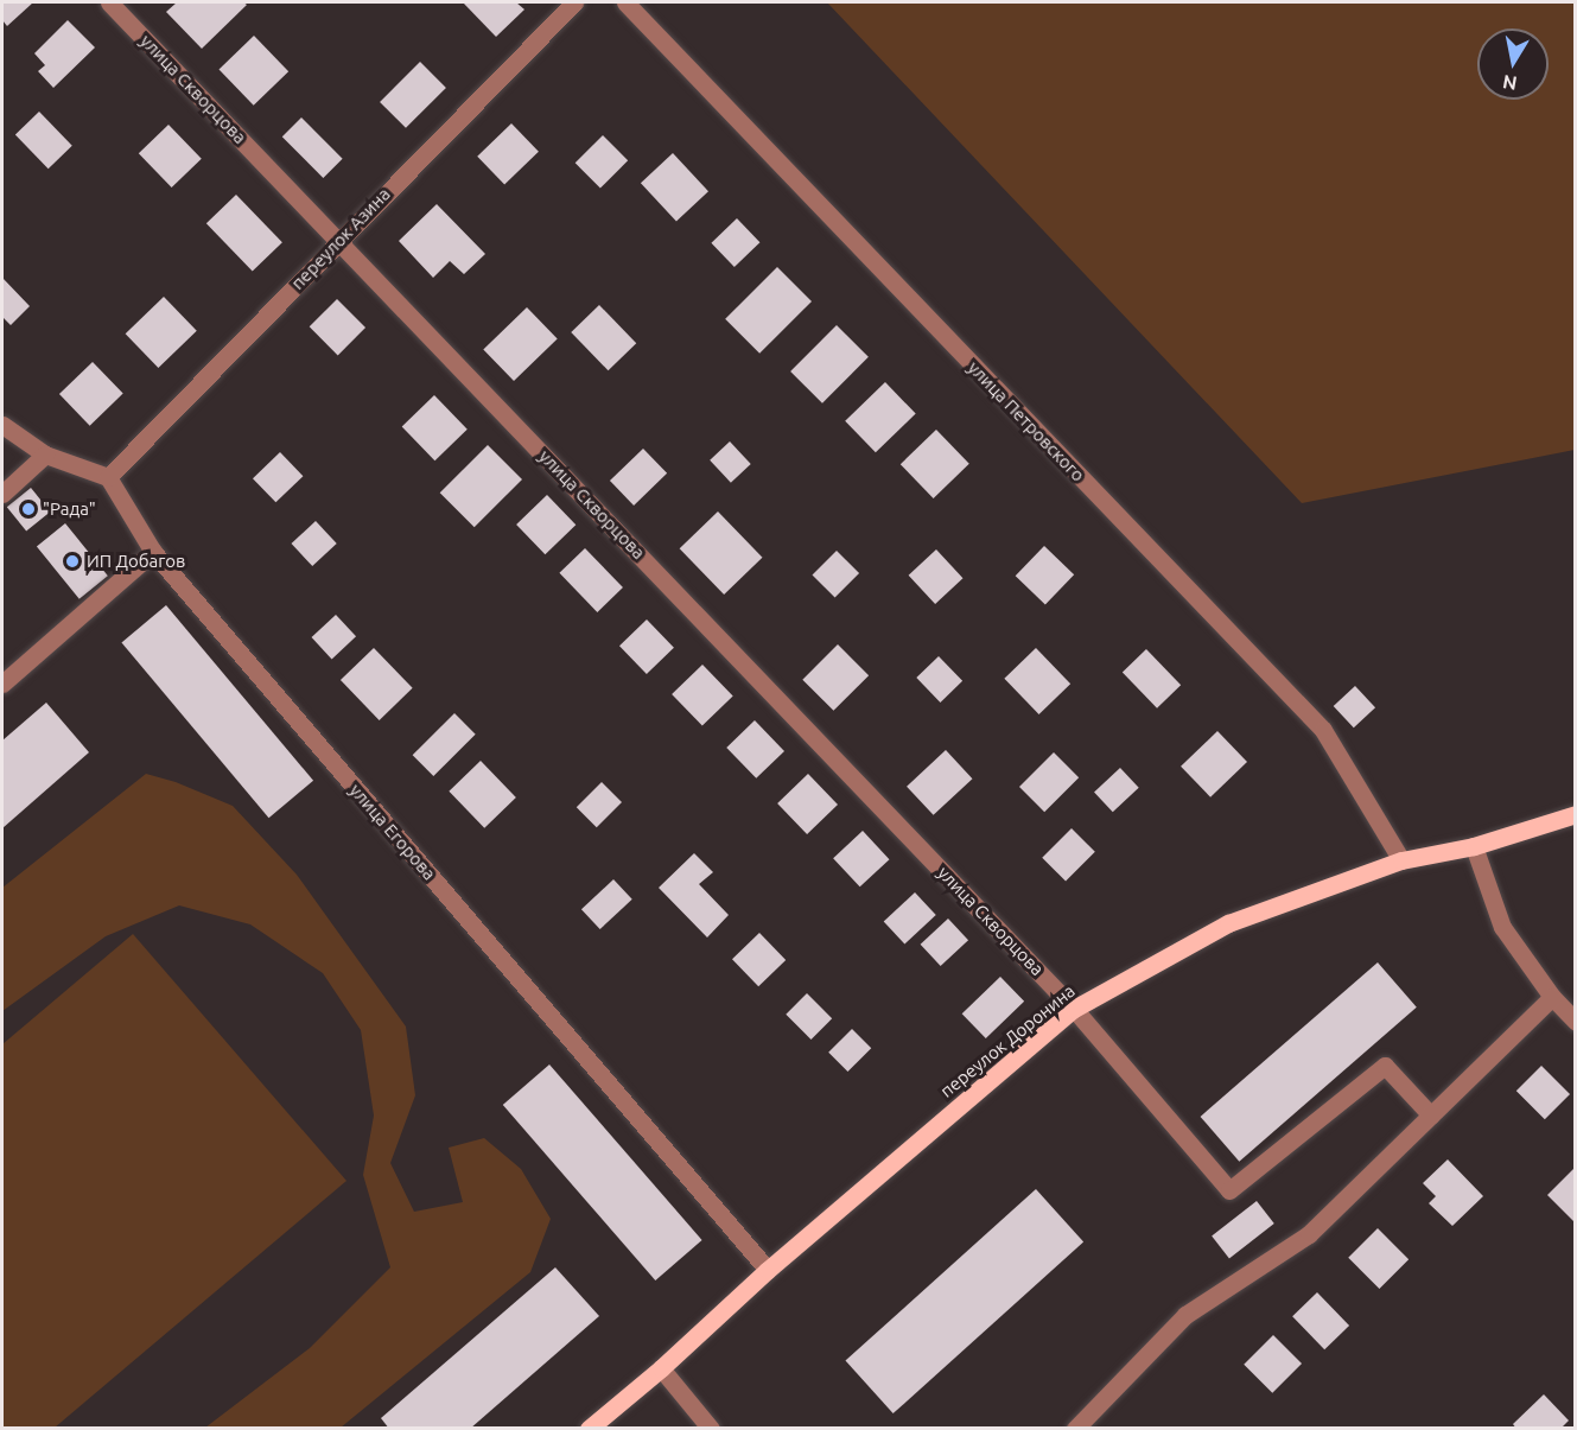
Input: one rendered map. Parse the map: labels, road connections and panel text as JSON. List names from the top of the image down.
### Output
{
  "streets": {
    "main road": ["переулок Доронина"],
    "street": [
      "улица Скворцова",
      "переулок Азина",
      "улица Петровского",
      "улица Егорова"
    ]
  },
  "crossings": [
    ["улица Скворцова", "переулок Азина"],
    ["улица Скворцова", "переулок Доронина"],
    ["переулок Азина", "улица Егорова"],
    ["улица Петровского", "переулок Доронина"],
    ["улица Егорова", "переулок Доронина"]
  ],
  "places": ["\"Рада\"", "ИП Добагов"],
  "north": "bottom"
}
